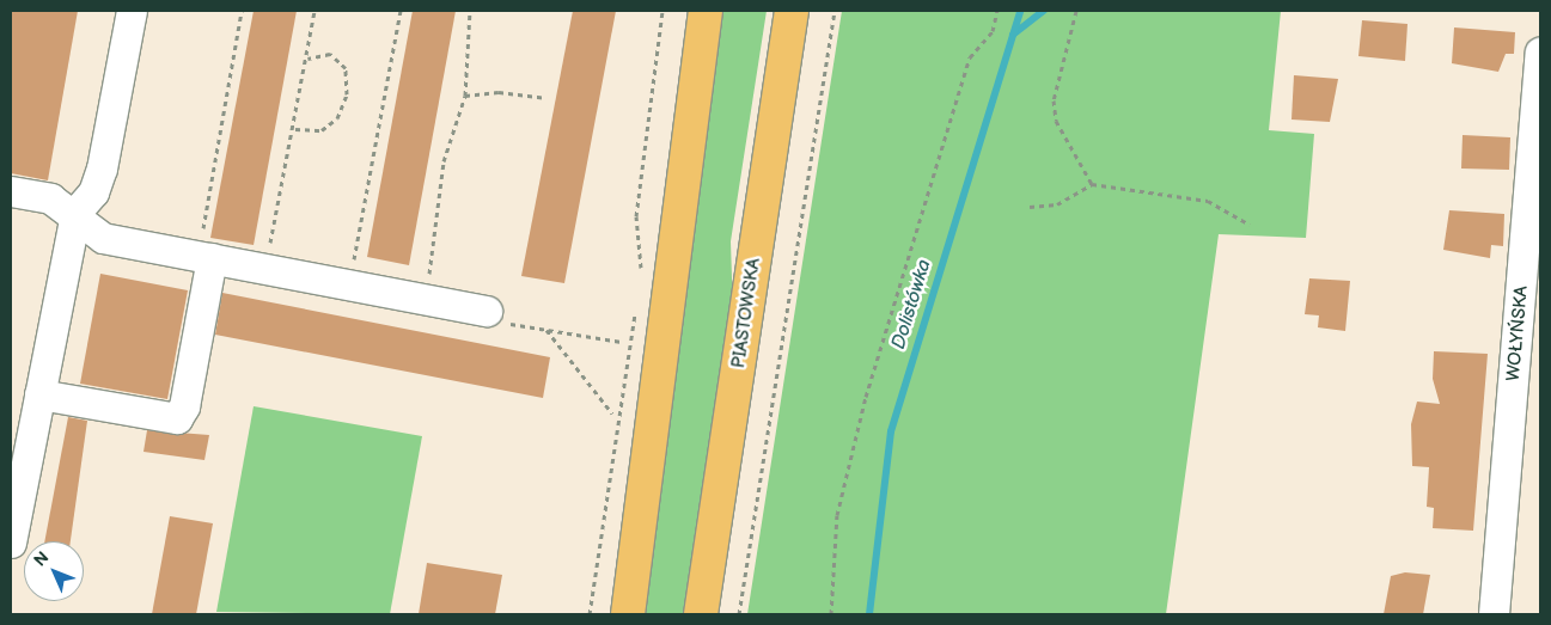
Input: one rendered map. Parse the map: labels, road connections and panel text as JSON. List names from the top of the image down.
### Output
{
  "streets": {
    "main road": ["PIASTOWSKA"],
    "street": ["WOŁYŃSKA"]
  },
  "water": ["Dolistówka"],
  "north": "top left"
}
